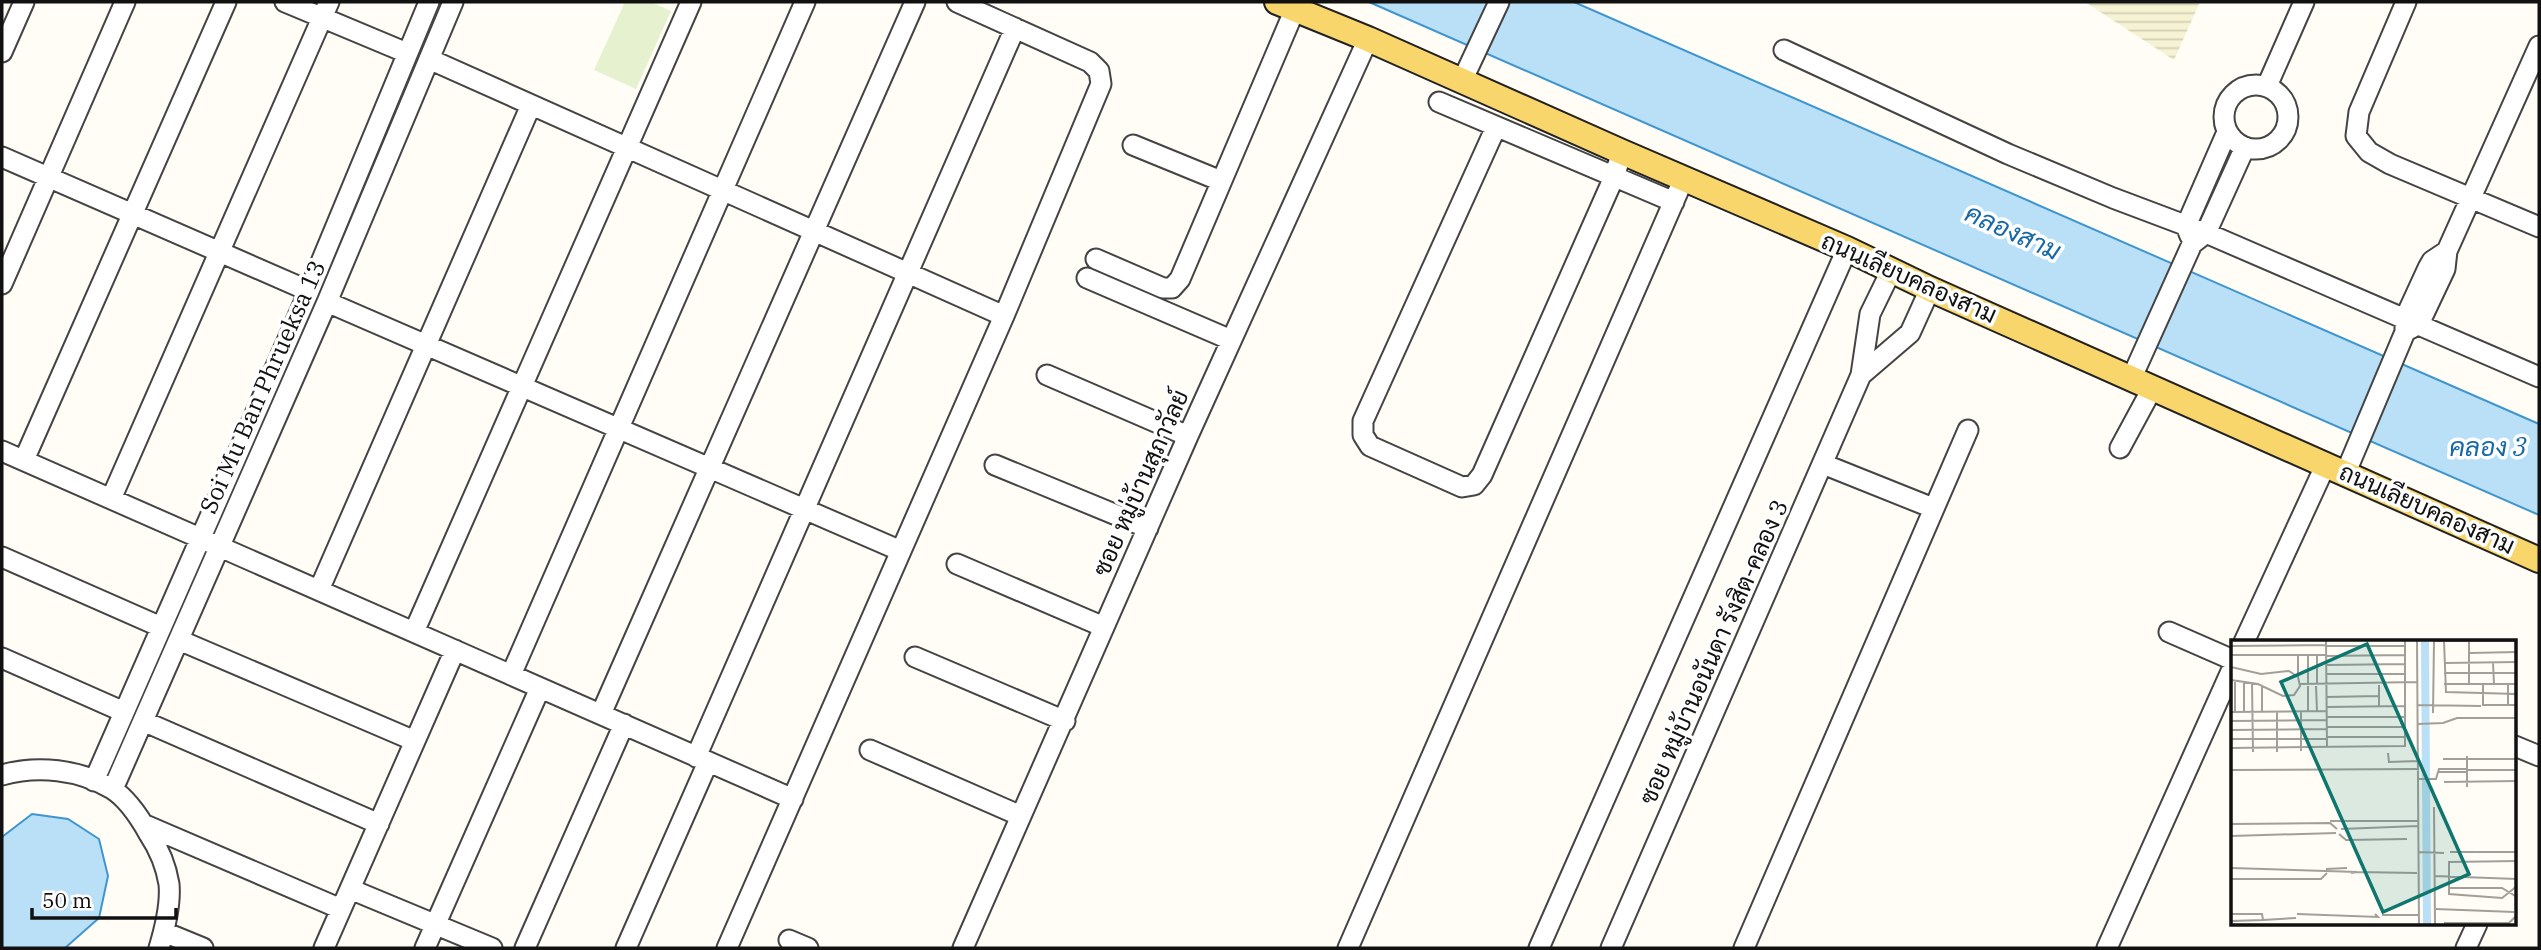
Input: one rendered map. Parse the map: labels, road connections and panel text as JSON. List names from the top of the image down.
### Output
{
  "streets": {
    "main road": ["ถนนเลียบคลองสาม"],
    "street": ["Soi Mu Ban Phrueksa 13", "ซอย หมู่บ้านสุภาวัลย์", "ซอย หมู่บ้านอนันดา รังสิต-คลอง 3"]
  },
  "crossings": [
    ["ถนนเลียบคลองสาม", "ซอย หมู่บ้านสุภาวัลย์"],
    ["ถนนเลียบคลองสาม", "ซอย หมู่บ้านอนันดา รังสิต-คลอง 3"]
  ],
  "water": ["คลองสาม", "คลอง 3"],
  "scale_bar": "50 m"
}
